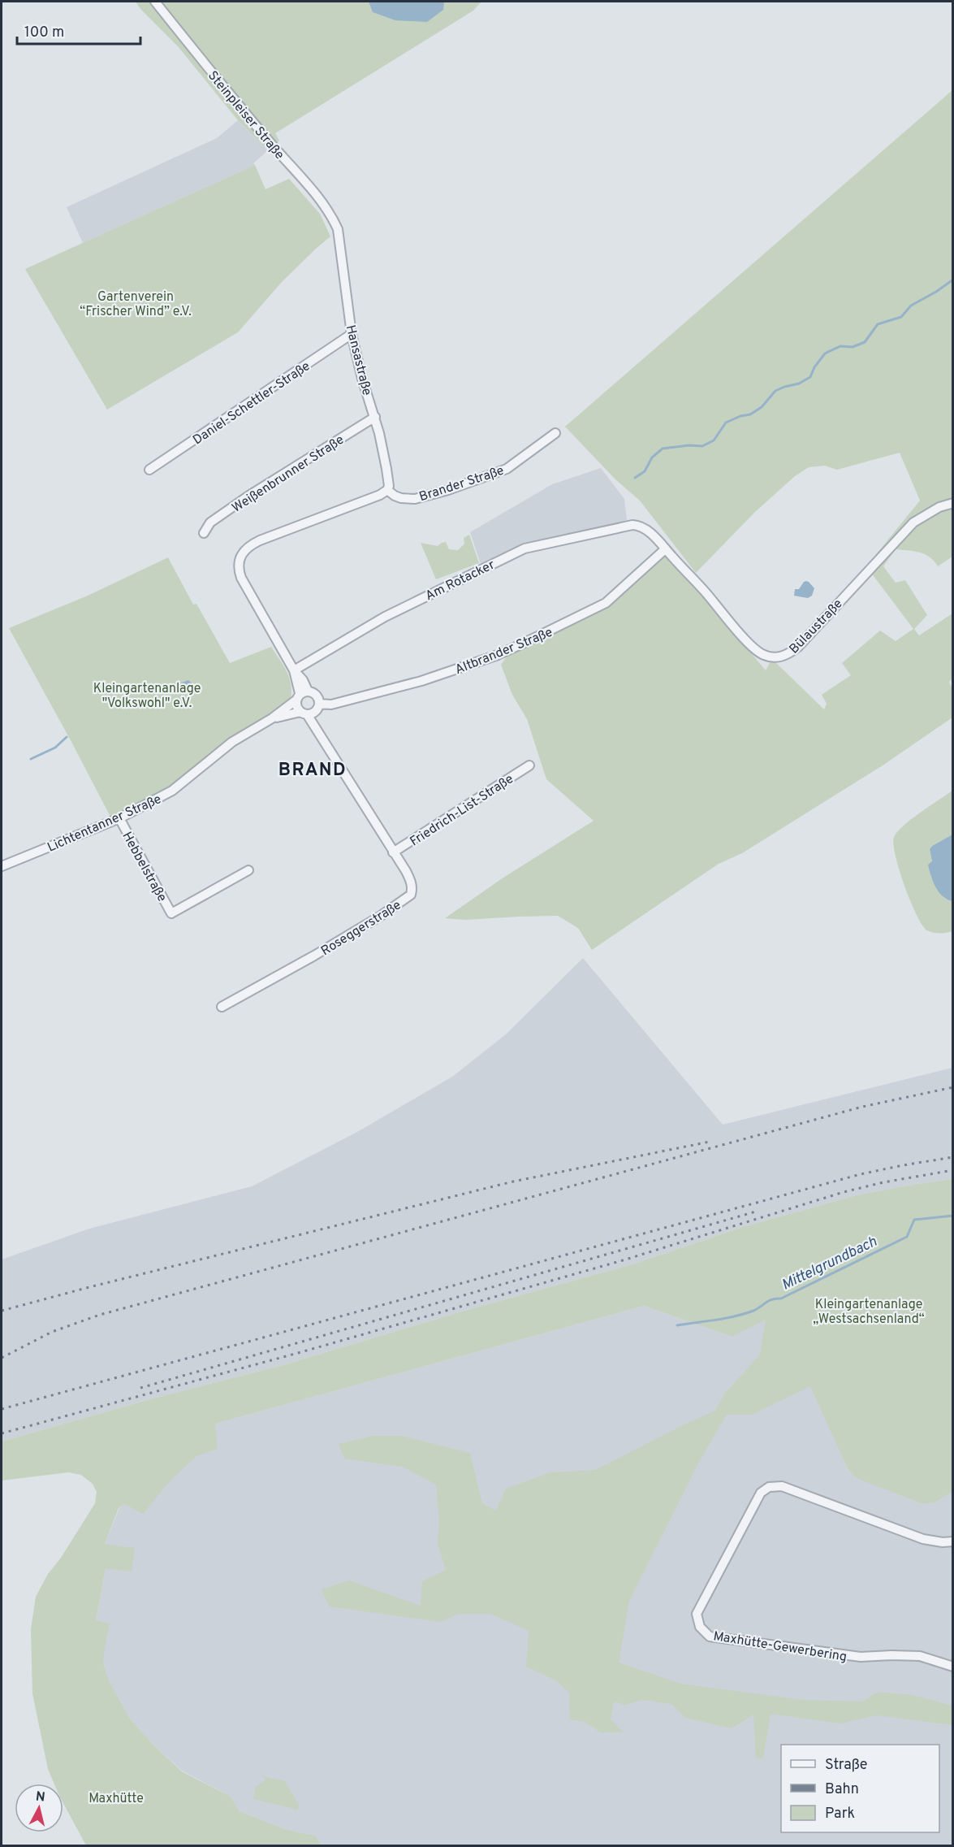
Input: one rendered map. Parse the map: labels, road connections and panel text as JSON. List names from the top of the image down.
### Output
{
  "streets": {
    "street": [
      "Steinpleiser Straße",
      "Hansastraße",
      "Daniel-Schettler-Straße",
      "Weißenbrunner Straße",
      "Brander Straße",
      "Am Rotacker",
      "Bülaustraße",
      "Altbrander Straße",
      "Friedrich-List-Straße",
      "Lichtentanner Straße",
      "Hebbelstraße",
      "Roseggerstraße",
      "Maxhütte-Gewerbering"
    ]
  },
  "crossings": [
    ["Steinpleiser Straße", "Hansastraße"],
    ["Hansastraße", "Daniel-Schettler-Straße"],
    ["Hansastraße", "Weißenbrunner Straße"],
    ["Hansastraße", "Brander Straße"],
    ["Am Rotacker", "Bülaustraße"],
    ["Bülaustraße", "Altbrander Straße"],
    ["Altbrander Straße", "Lichtentanner Straße"],
    ["Altbrander Straße", "Roseggerstraße"],
    ["Friedrich-List-Straße", "Roseggerstraße"],
    ["Lichtentanner Straße", "Hebbelstraße"],
    ["Lichtentanner Straße", "Roseggerstraße"]
  ],
  "districts": ["BRAND"],
  "water": ["Mittelgrundbach"],
  "parks": [
    "Gartenverein “Frischer Wind” e.V.",
    "Kleingartenanlage \"Volkswohl\" e.V.",
    "Kleingartenanlage „Westsachsenland“",
    "Maxhütte"
  ],
  "legend": ["Straße", "Bahn", "Park"],
  "scale_bar": "100 m",
  "north": "top"
}
